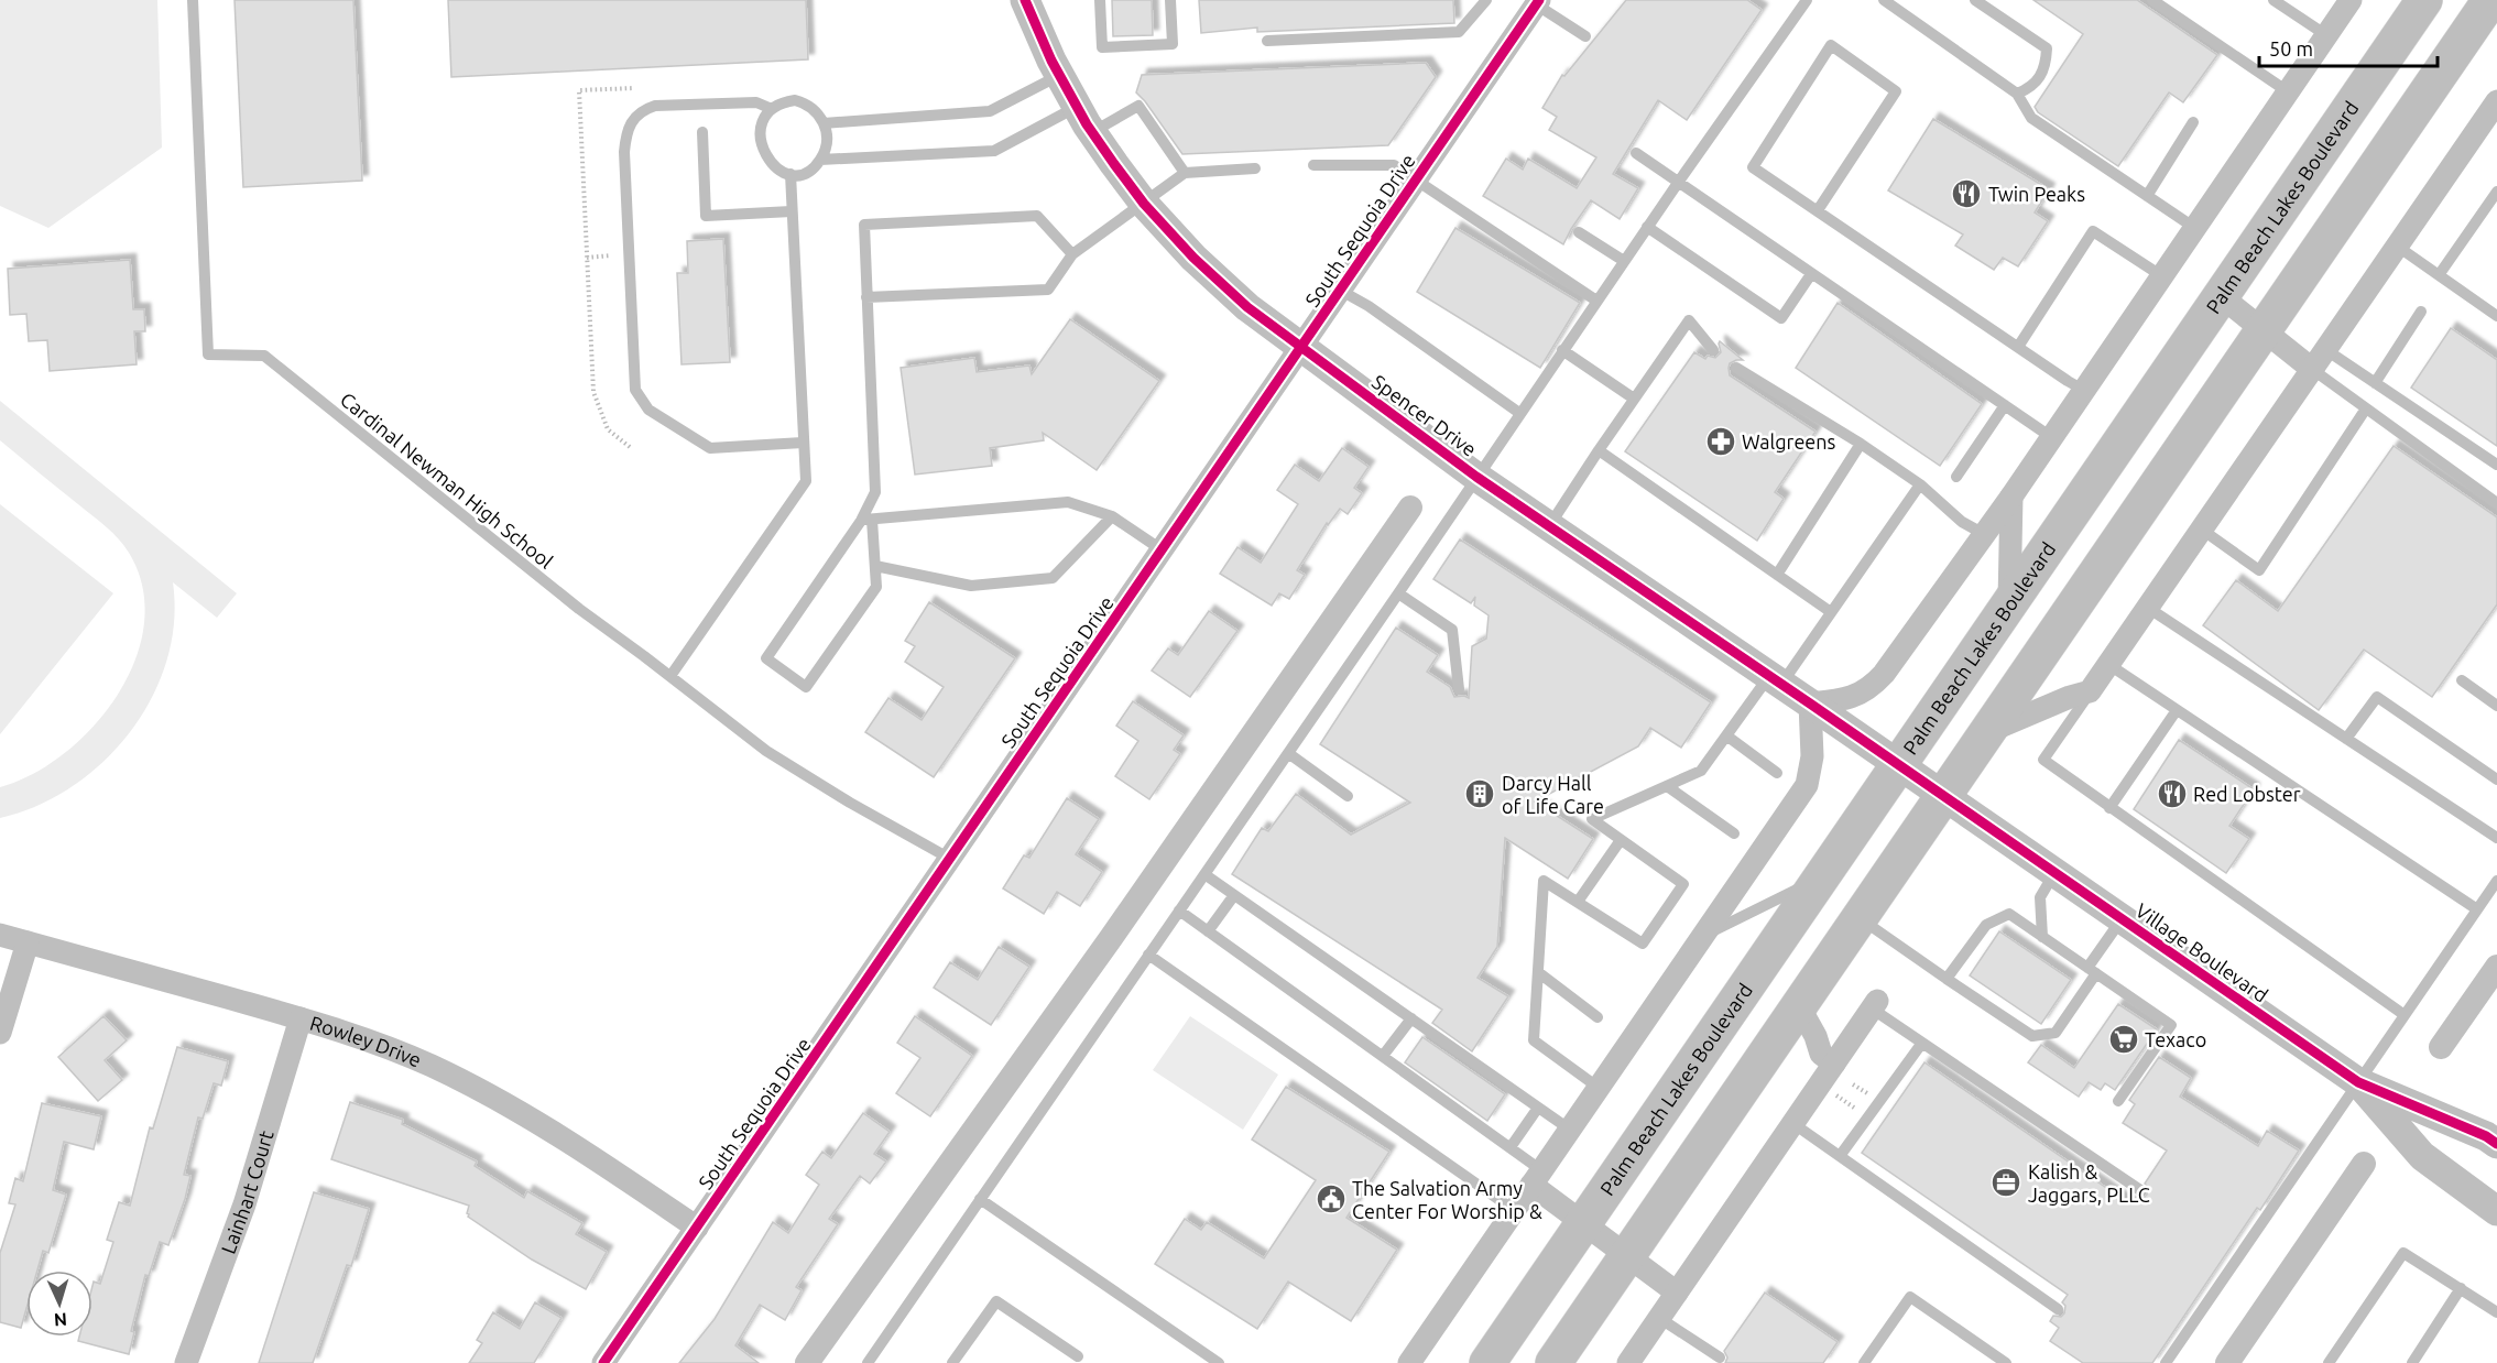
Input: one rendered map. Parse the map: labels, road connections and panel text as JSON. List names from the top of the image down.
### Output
{
  "streets": {
    "main road": ["Palm Beach Lakes Boulevard"],
    "street": [
      "South Sequoia Drive",
      "Spencer Drive",
      "Village Boulevard",
      "Rowley Drive",
      "Lainhart Court"
    ],
    "lane": ["Cardinal Newman High School"]
  },
  "crossings": [
    ["Palm Beach Lakes Boulevard", "Spencer Drive"],
    ["Palm Beach Lakes Boulevard", "Village Boulevard"],
    ["South Sequoia Drive", "Spencer Drive"],
    ["South Sequoia Drive", "Cardinal Newman High School"],
    ["South Sequoia Drive", "Rowley Drive"],
    ["Spencer Drive", "Village Boulevard"],
    ["Rowley Drive", "Lainhart Court"]
  ],
  "places": {
    "restaurant": ["Twin Peaks", "Red Lobster"],
    "pharmacy": ["Walgreens"],
    "building": ["Darcy Hall of Life Care"],
    "supermarket": ["Texaco"],
    "office": ["Kalish & Jaggars, PLLC"],
    "public building": ["The Salvation Army Center For Worship &"]
  },
  "scale_bar": "50 m",
  "north": "bottom"
}
